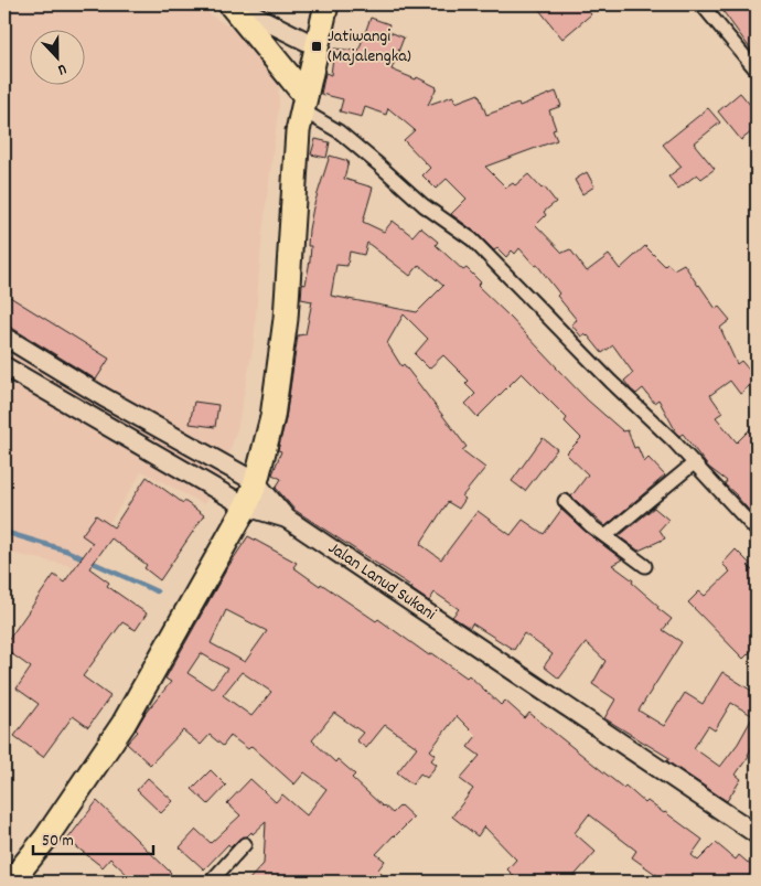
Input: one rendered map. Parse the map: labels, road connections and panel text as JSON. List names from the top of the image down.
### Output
{
  "streets": {
    "street": ["Jalan Lanud Sukani"]
  },
  "places": {
    "transit": ["Jatiwangi (Majalengka)"]
  },
  "scale_bar": "50 m",
  "north": "bottom"
}
